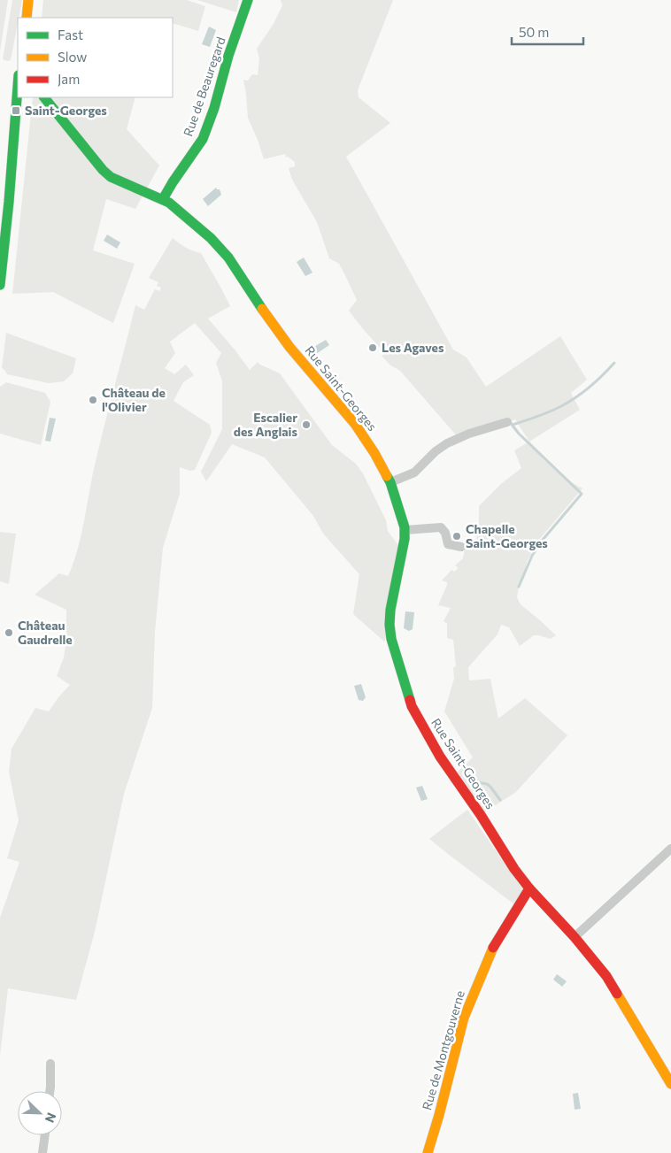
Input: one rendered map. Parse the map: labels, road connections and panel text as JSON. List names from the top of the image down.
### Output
{
  "streets": {
    "street": ["Rue de Beauregard", "Rue Saint-Georges", "Rue de Montgouverne"]
  },
  "crossings": [
    ["Rue de Beauregard", "Rue Saint-Georges"],
    ["Rue Saint-Georges", "Rue de Montgouverne"]
  ],
  "places": {
    "transit": ["Saint-Georges"],
    "other": [
      "Les Agaves",
      "Château de l'Olivier",
      "Escalier des Anglais",
      "Chapelle Saint-Georges",
      "Château Gaudrelle"
    ]
  },
  "legend": ["Fast", "Slow", "Jam"],
  "scale_bar": "50 m",
  "north": "bottom right"
}
